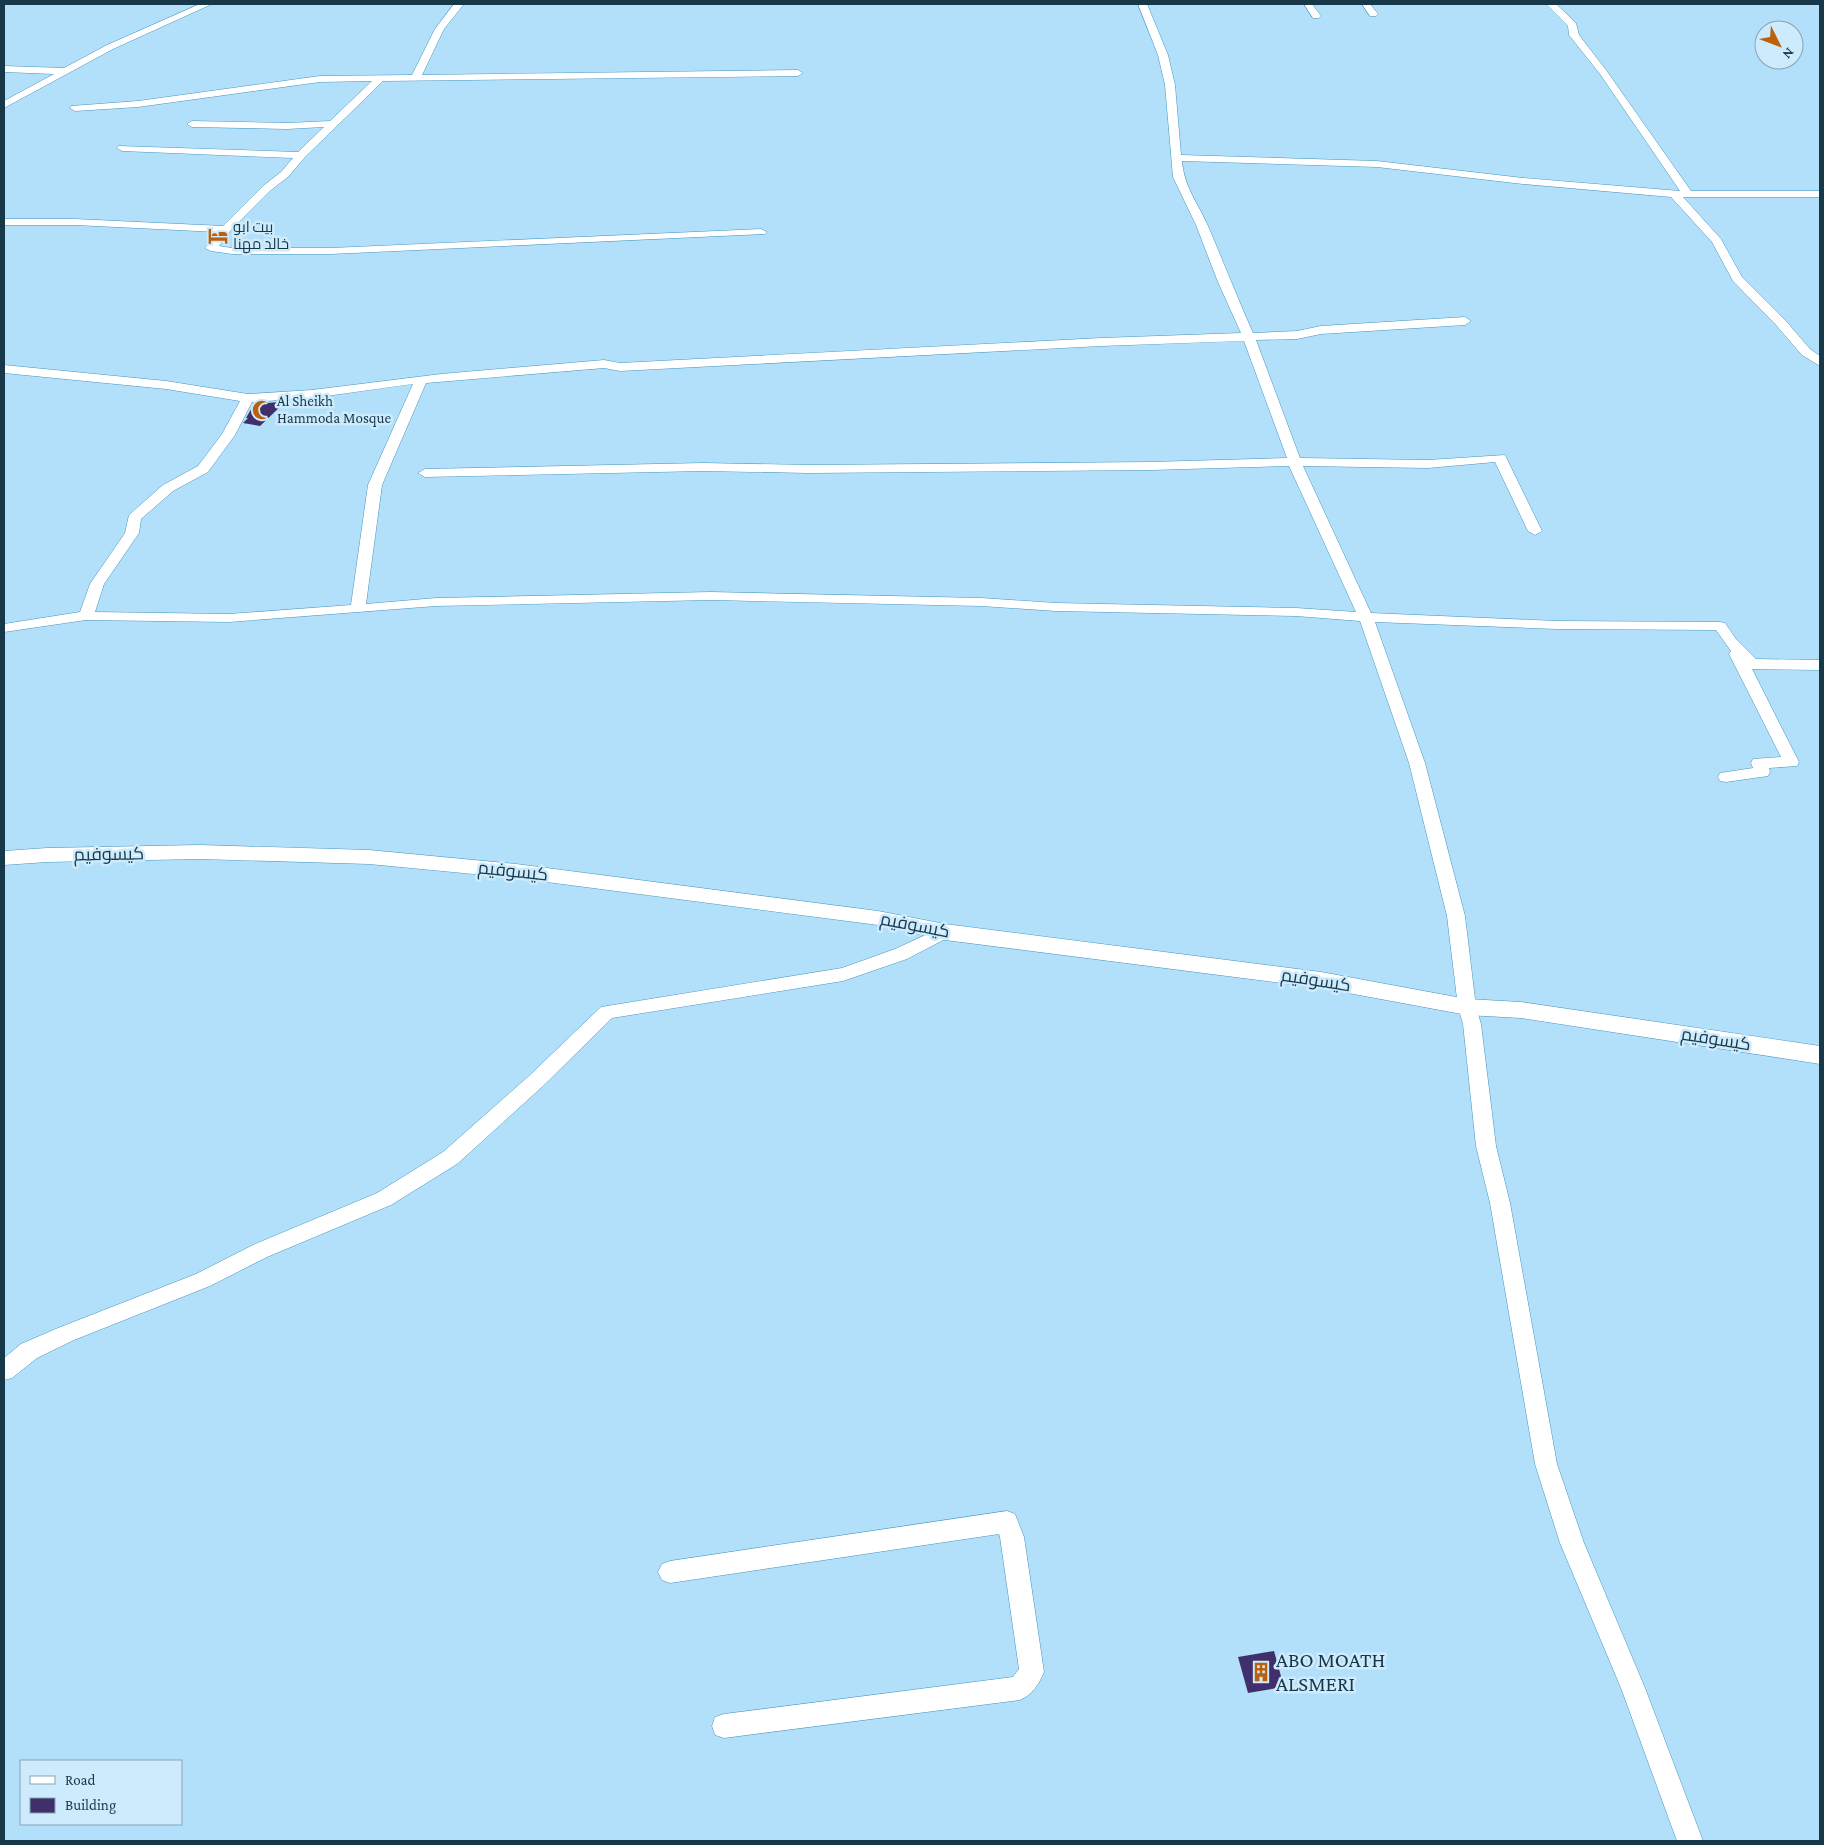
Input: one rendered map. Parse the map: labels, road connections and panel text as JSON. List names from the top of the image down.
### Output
{
  "streets": {
    "street": ["كيسوفيم"]
  },
  "places": {
    "hotel": ["بيت ابو خالد مهنا"],
    "mosque": ["Al Sheikh Hammoda Mosque"],
    "building": ["ABO MOATH ALSMERI"]
  },
  "legend": ["Road", "Building"],
  "north": "bottom right"
}
